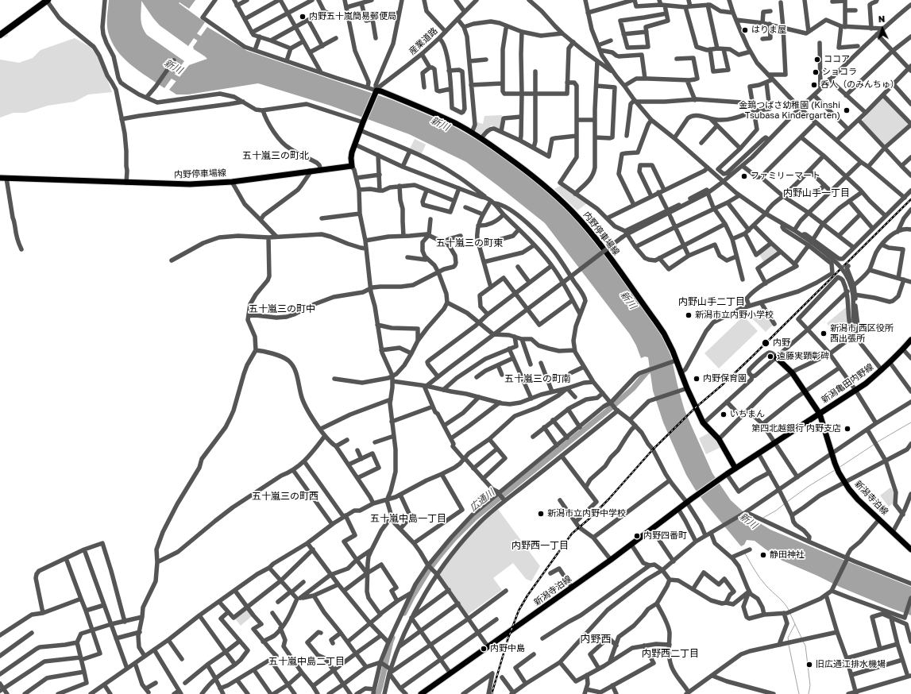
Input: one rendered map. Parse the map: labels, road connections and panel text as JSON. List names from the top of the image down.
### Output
{
  "streets": {
    "main road": ["内野停車場線", "新潟亀田内野線", "新潟寺泊線"],
    "street": ["産業道路"]
  },
  "crossings": [
    ["産業道路", "内野停車場線"],
    ["内野停車場線", "新潟亀田内野線"],
    ["新潟亀田内野線", "新潟寺泊線"]
  ],
  "districts": [
    "五十嵐三の町北",
    "内野山手一丁目",
    "五十嵐三の町東",
    "内野山手二丁目",
    "五十嵐三の町中",
    "五十嵐三の町南",
    "五十嵐三の町西",
    "五十嵐中島一丁目",
    "内野西一丁目",
    "内野西",
    "内野西二丁目",
    "五十嵐中島二丁目"
  ],
  "water": ["新川", "広通川"],
  "places": [
    "内野五十嵐簡易郵便局",
    "はりま屋",
    "ココア",
    "ショコラ",
    "呑人（のみんちゅ）",
    "金鵄つばさ幼稚園 (Kinshi Tsubasa Kindergarten)",
    "ファミリーマート",
    "新潟市立内野小学校",
    "新潟市 西区役所 西出張所",
    "内野",
    "遠藤実顕彰碑",
    "内野保育園",
    "いちまん",
    "第四北越銀行 内野支店",
    "新潟市立内野中学校",
    "内野四番町",
    "静田神社",
    "内野中島",
    "旧広通江排水機場"
  ],
  "north": "top"
}
